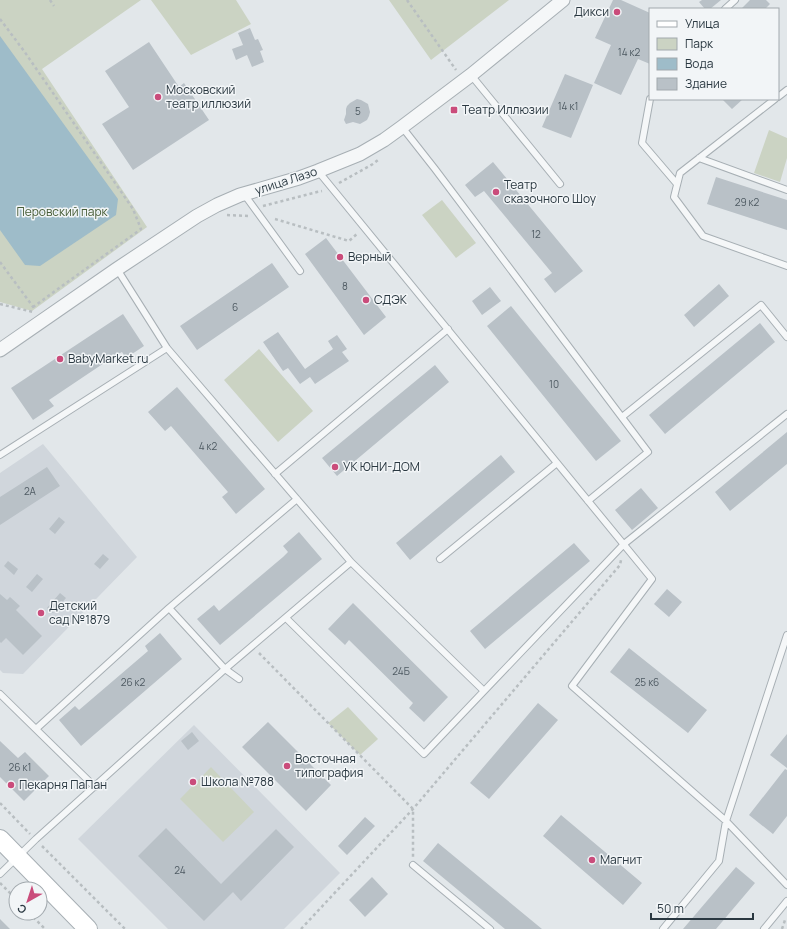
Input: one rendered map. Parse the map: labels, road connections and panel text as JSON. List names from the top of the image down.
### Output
{
  "streets": {
    "street": ["улица Лазо"]
  },
  "parks": ["Перовский парк"],
  "places": {
    "other": [
      "Дикси",
      "Московский театр иллюзий",
      "Театр сказочного Шоу",
      "Верный",
      "СДЭК",
      "BabyMarket.ru",
      "УК ЮНИ-ДОМ",
      "Детский сад №1879",
      "Восточная типография",
      "Школа №788",
      "Пекарня ПаПан",
      "Магнит"
    ],
    "transit": ["Театр Иллюзии"]
  },
  "house_numbers": [
    "14 к2",
    "14 к1",
    "5",
    "29 к2",
    "12",
    "8",
    "6",
    "10",
    "4 к2",
    "2А",
    "24Б",
    "26 к2",
    "25 к6",
    "26 к1",
    "24"
  ],
  "legend": [
    "Улица",
    "Парк",
    "Вода",
    "Здание"
  ],
  "scale_bar": "50 m",
  "north": "bottom left"
}
